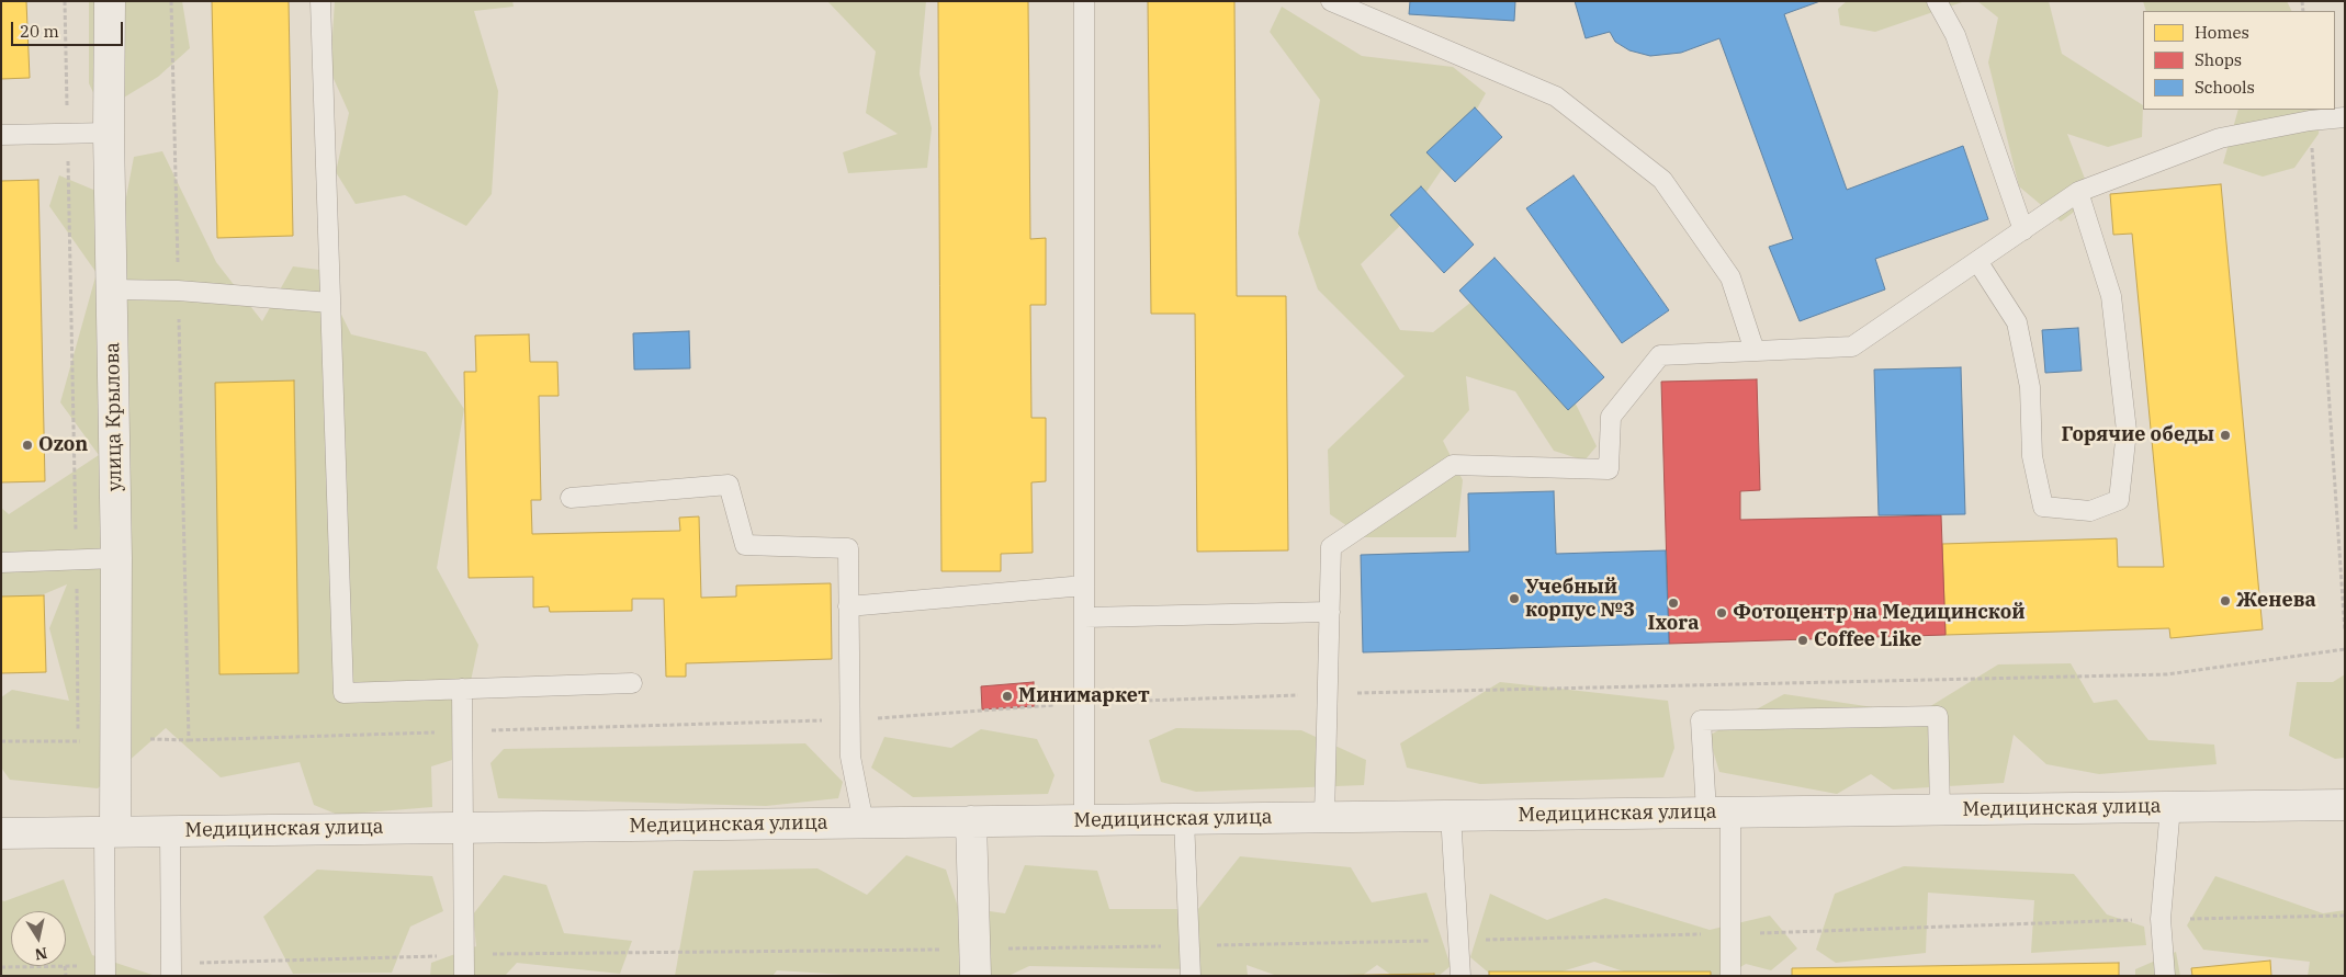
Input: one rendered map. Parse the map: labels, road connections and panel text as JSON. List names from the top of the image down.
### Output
{
  "streets": {
    "street": ["улица Крылова", "Медицинская улица"]
  },
  "crossings": [
    ["улица Крылова", "Медицинская улица"]
  ],
  "places": [
    "Горячие обеды",
    "Ozon",
    "Учебный корпус №3",
    "Женева",
    "Ixora",
    "Фотоцентр на Медицинской",
    "Coffee Like",
    "Минимаркет"
  ],
  "legend": ["Homes", "Shops", "Schools"],
  "scale_bar": "20 m",
  "north": "bottom"
}
